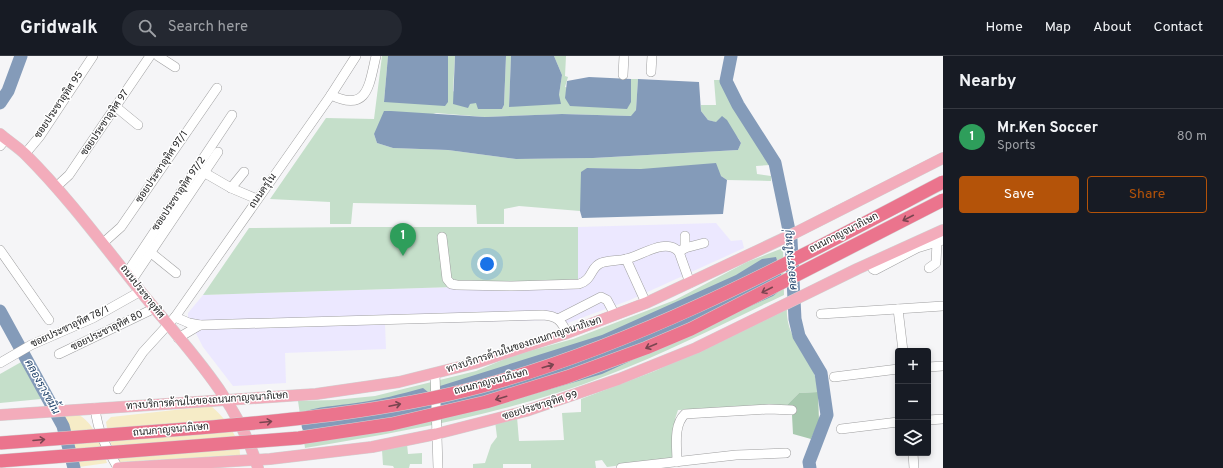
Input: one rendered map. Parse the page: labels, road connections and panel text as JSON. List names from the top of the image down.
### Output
{
  "streets": {
    "highway": ["ถนนกาญจนาภิเษก"],
    "main road": ["ถนนประชาอุทิศ", "ทางบริการด้านในของถนนกาญจนาภิเษก", "ซอยประชาอุทิศ 99"],
    "street": [
      "ซอยประชาอุทิศ 95",
      "ซอยประชาอุทิศ 97",
      "ซอยประชาอุทิศ 97/1",
      "ถนนครุใน",
      "ซอยประชาอุทิศ 97/2",
      "ซอยประชาอุทิศ 78/1",
      "ซอยประชาอุทิศ 80"
    ]
  },
  "crossings": [
    ["ซอยประชาอุทิศ 95", "ถนนประชาอุทิศ"],
    ["ซอยประชาอุทิศ 97", "ถนนประชาอุทิศ"],
    ["ซอยประชาอุทิศ 97/1", "ถนนประชาอุทิศ"],
    ["ถนนครุใน", "ถนนประชาอุทิศ"],
    ["ซอยประชาอุทิศ 97/2", "ถนนประชาอุทิศ"],
    ["ถนนประชาอุทิศ", "ซอยประชาอุทิศ 78/1"],
    ["ถนนประชาอุทิศ", "ซอยประชาอุทิศ 80"],
    ["ถนนประชาอุทิศ", "ทางบริการด้านในของถนนกาญจนาภิเษก"],
    ["ถนนประชาอุทิศ", "ซอยประชาอุทิศ 99"]
  ],
  "water": ["คลองรางใหญ่", "คลองรางขมิ้น"],
  "page": {
    "header": "Gridwalk",
    "search": "Search here",
    "nav": [
      "Home",
      "Map",
      "About",
      "Contact"
    ],
    "heading": "Nearby",
    "list": [
      {
        "mark": "1",
        "name": "Mr.Ken Soccer",
        "note": "Sports",
        "value": "80 m"
      }
    ],
    "buttons": ["Save", "Share"],
    "pins": "1",
    "map_buttons": ["+", "−"]
  }
}
